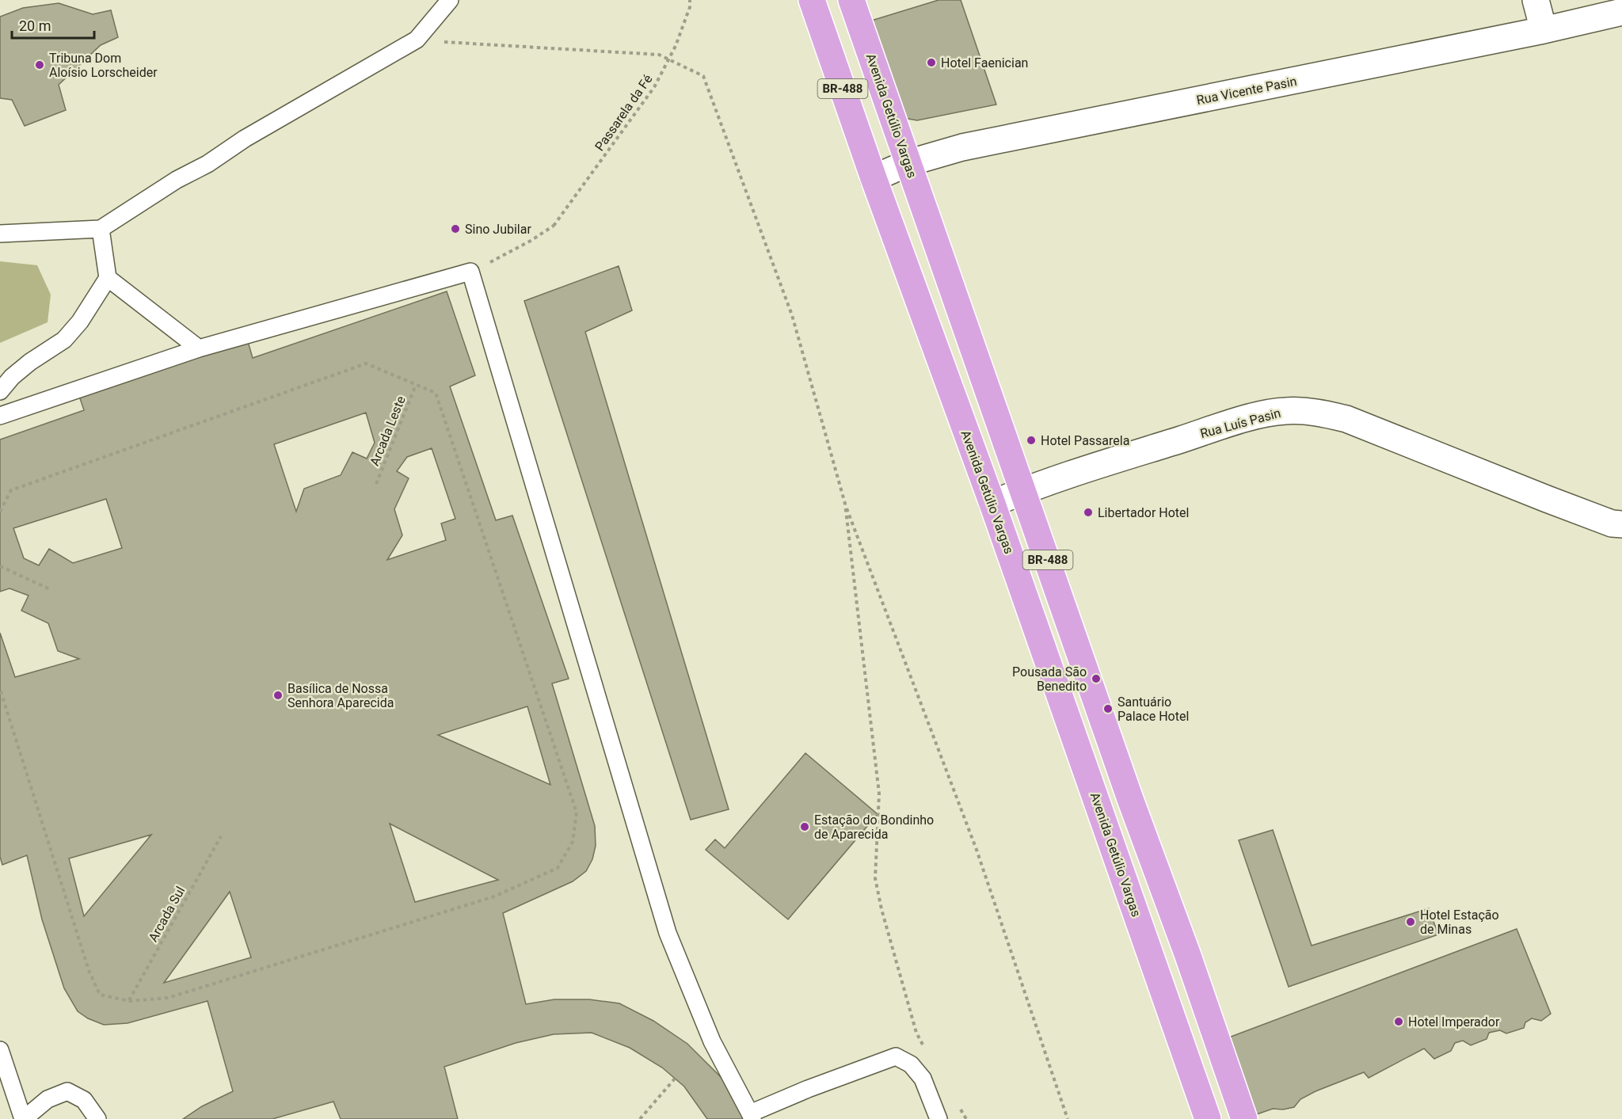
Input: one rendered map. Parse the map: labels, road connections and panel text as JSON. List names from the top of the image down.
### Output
{
  "streets": {
    "main road": ["BR-488", "Avenida Getúlio Vargas"],
    "street": ["Rua Vicente Pasin", "Rua Luís Pasin"],
    "path": ["Passarela da Fé", "Arcada Leste", "Arcada Sul"]
  },
  "crossings": [
    ["Rua Vicente Pasin", "Avenida Getúlio Vargas"],
    ["Avenida Getúlio Vargas", "Rua Luís Pasin"]
  ],
  "places": [
    "Hotel Faenician",
    "Tribuna Dom Aloísio Lorscheider",
    "Sino Jubilar",
    "Hotel Passarela",
    "Libertador Hotel",
    "Pousada São Benedito",
    "Basílica de Nossa Senhora Aparecida",
    "Santuário Palace Hotel",
    "Estação do Bondinho de Aparecida",
    "Hotel Estação de Minas",
    "Hotel Imperador"
  ],
  "scale_bar": "20 m"
}
